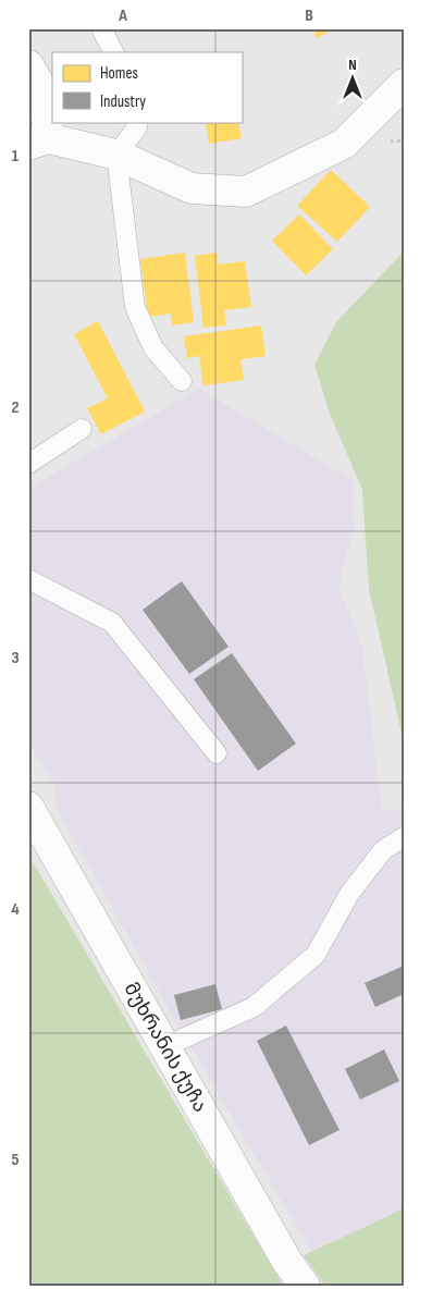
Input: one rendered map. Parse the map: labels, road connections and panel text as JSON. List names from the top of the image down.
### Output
{
  "streets": {
    "street": ["მუხრანის ქუჩა"]
  },
  "legend": ["Homes", "Industry"],
  "north": "top",
  "grid": {
    "columns": ["A", "B"],
    "rows": [
      "1",
      "2",
      "3",
      "4",
      "5"
    ]
  }
}
